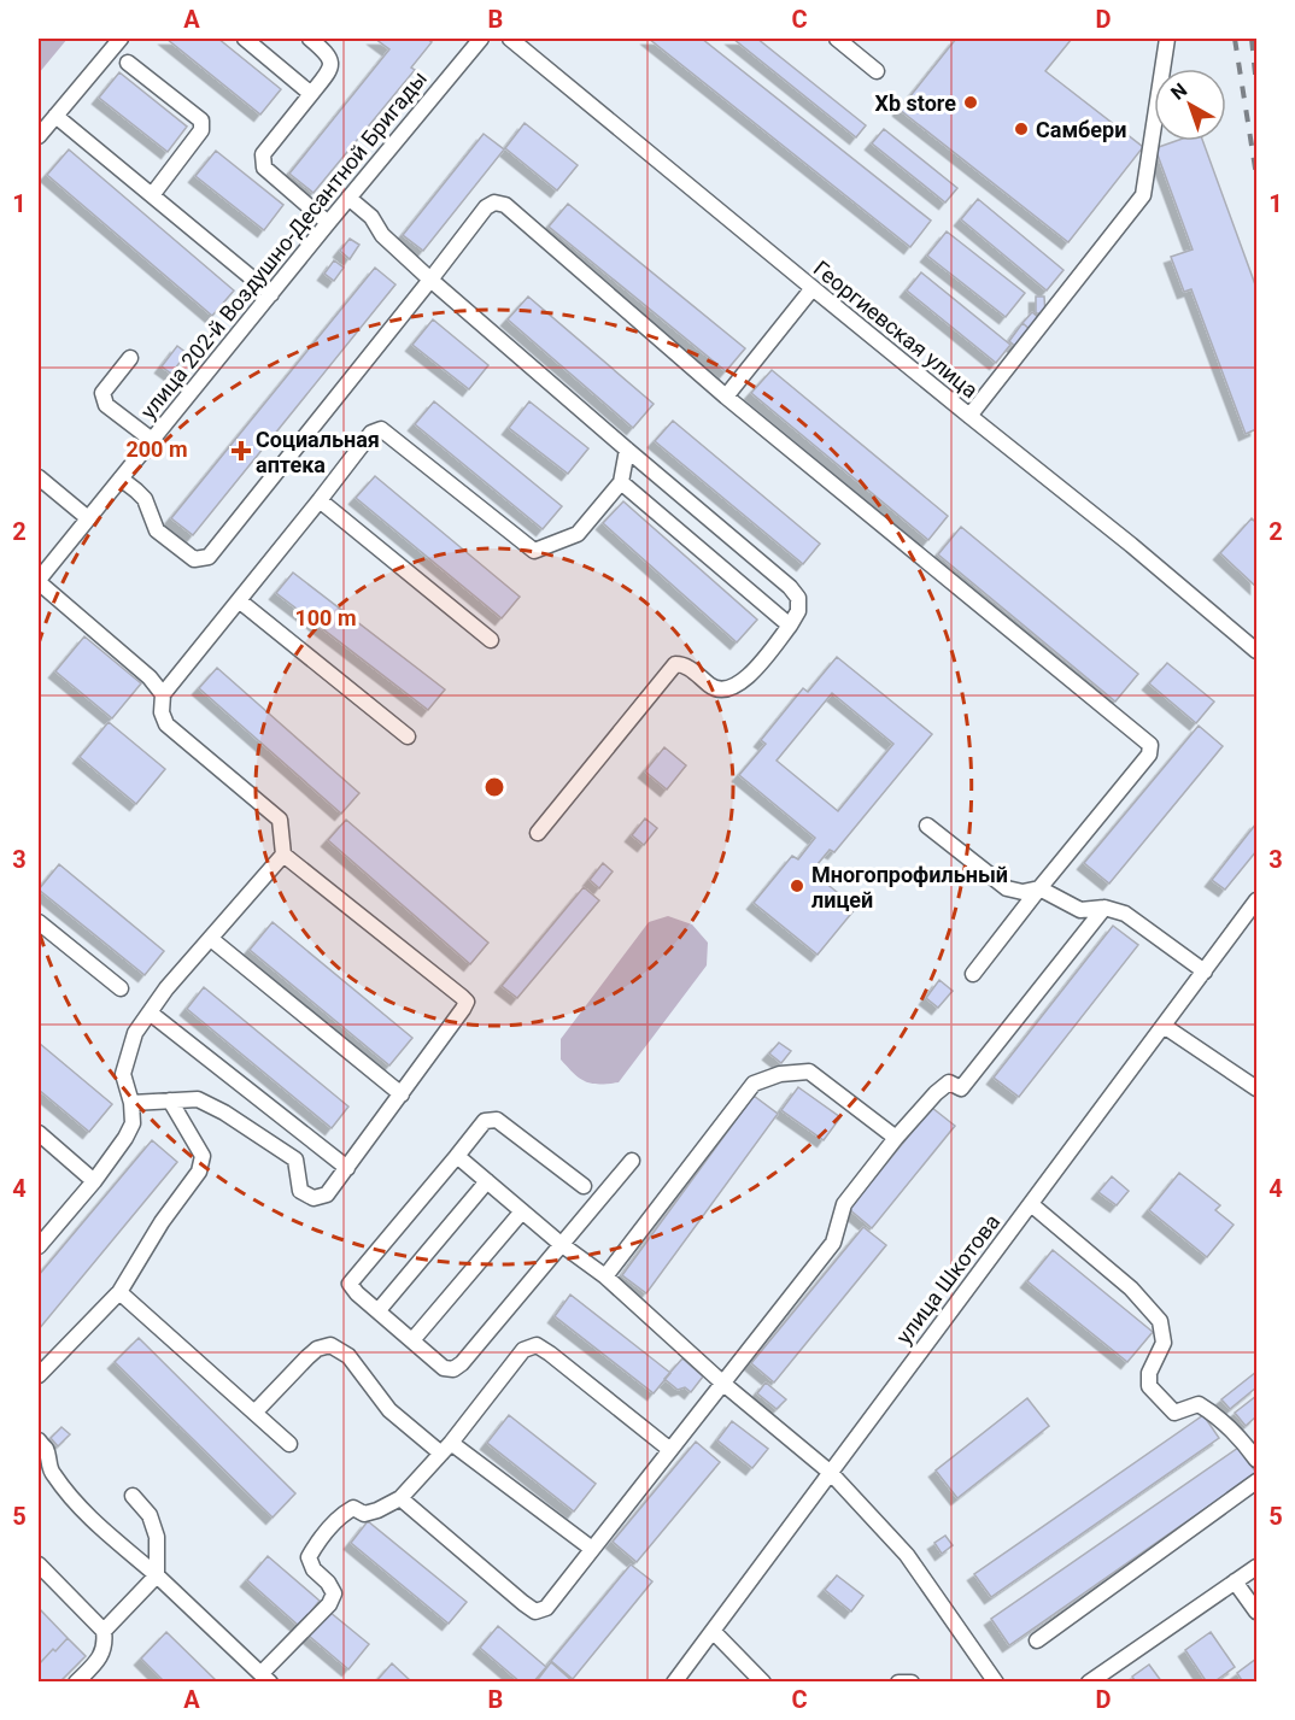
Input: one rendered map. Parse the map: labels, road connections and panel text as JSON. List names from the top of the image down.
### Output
{
  "streets": {
    "street": ["улица 202-й Воздушно-Десантной Бригады", "Георгиевская улица", "улица Шкотова"]
  },
  "places": {
    "other": ["Xb store", "Самбери", "Многопрофильный лицей"],
    "health": ["Социальная аптека"]
  },
  "north": "top left",
  "grid": {
    "columns": [
      "A",
      "B",
      "C",
      "D"
    ],
    "rows": [
      "1",
      "2",
      "3",
      "4",
      "5"
    ]
  },
  "rings": ["200 m", "100 m"]
}
